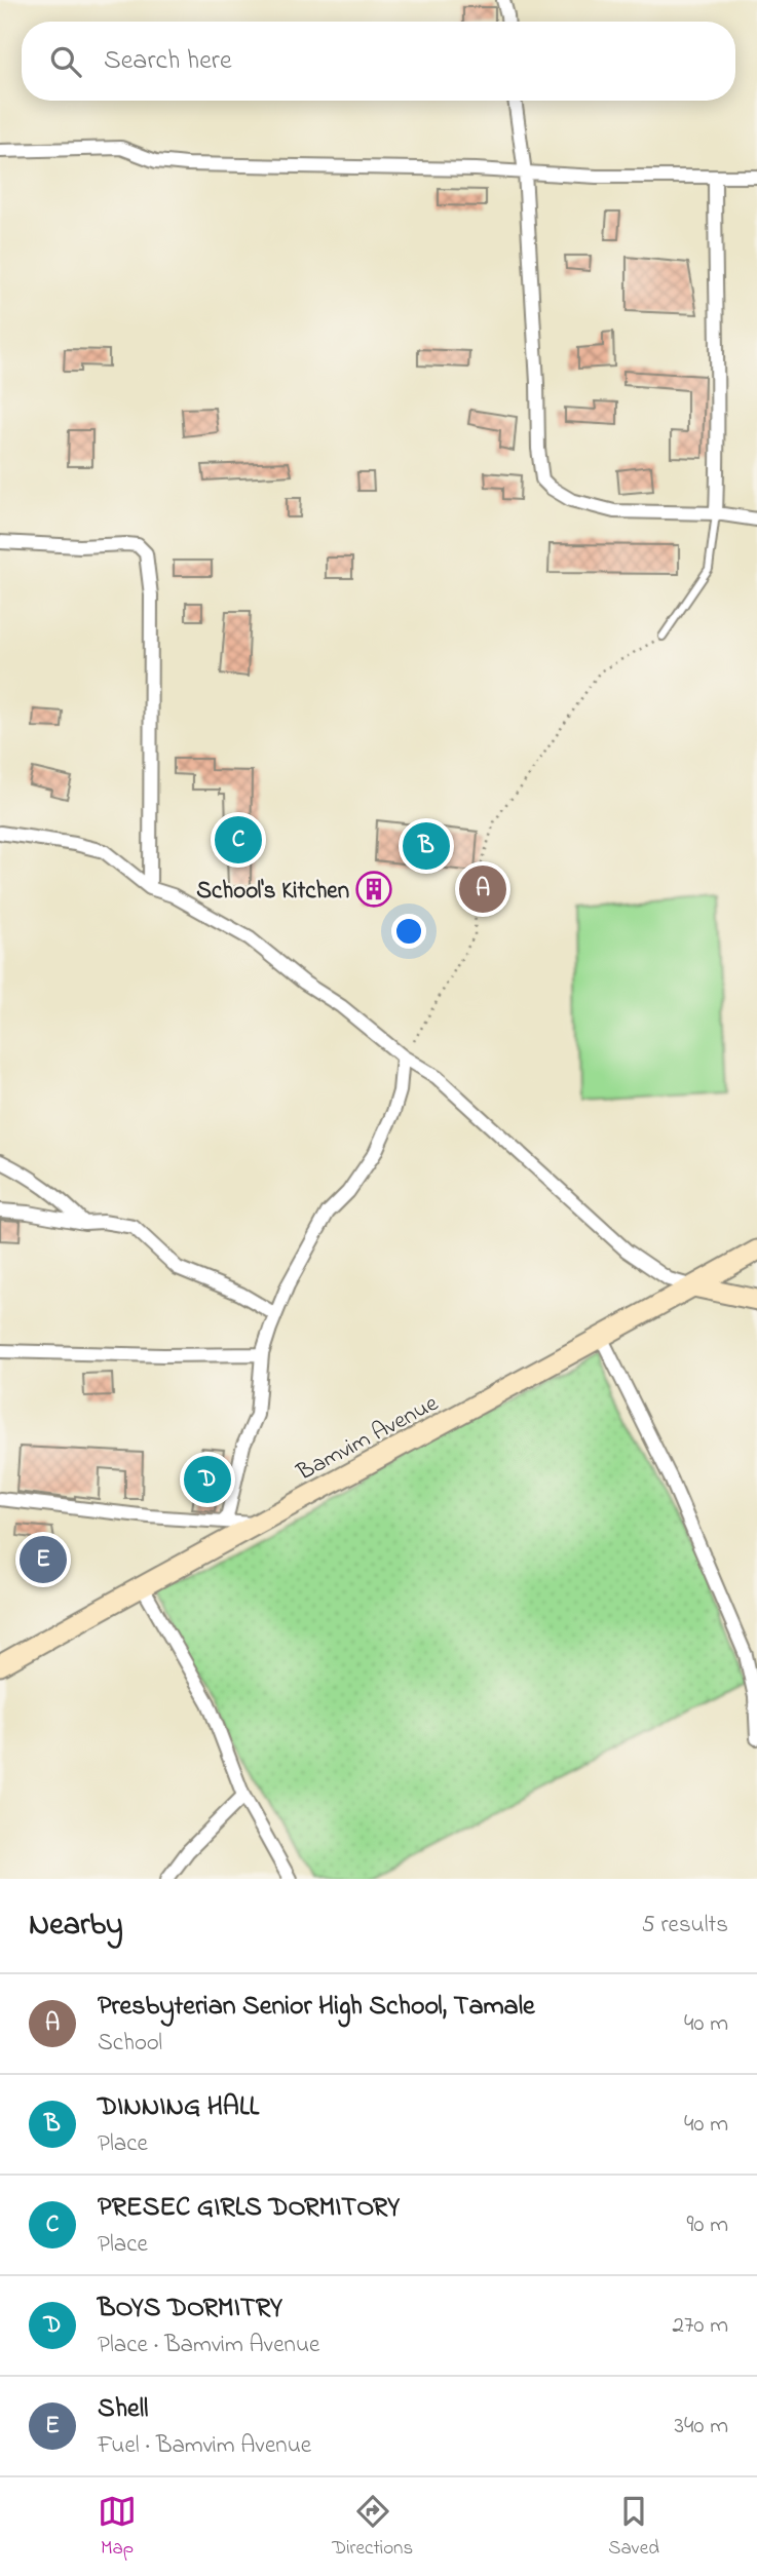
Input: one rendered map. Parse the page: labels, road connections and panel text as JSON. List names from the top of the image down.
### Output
{
  "streets": {
    "street": ["Bamvim Avenue"]
  },
  "places": {
    "building": ["School's Kitchen"]
  },
  "page": {
    "search": "Search here",
    "pins": [
      "C",
      "B",
      "A",
      "D",
      "E"
    ],
    "heading": ["Nearby", "5 results"],
    "list": [
      {
        "mark": "A",
        "name": "Presbyterian Senior High School, Tamale",
        "note": "School",
        "value": "40 m"
      },
      {
        "mark": "B",
        "name": "DINNING HALL",
        "note": "Place",
        "value": "40 m"
      },
      {
        "mark": "C",
        "name": "PRESEC GIRLS DORMITORY",
        "note": "Place",
        "value": "90 m"
      },
      {
        "mark": "D",
        "name": "BOYS DORMITRY",
        "note": "Place · Bamvim Avenue",
        "value": "270 m"
      },
      {
        "mark": "E",
        "name": "Shell",
        "note": "Fuel · Bamvim Avenue",
        "value": "340 m"
      }
    ],
    "nav": ["Map", "Directions", "Saved"]
  }
}
